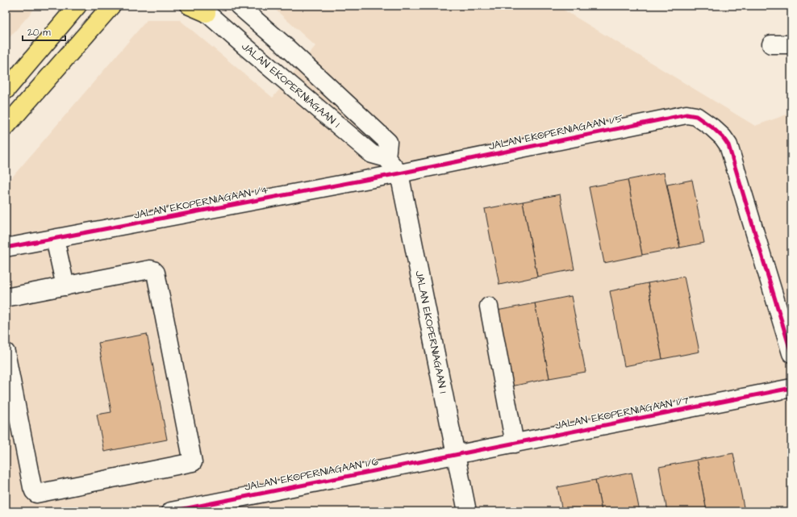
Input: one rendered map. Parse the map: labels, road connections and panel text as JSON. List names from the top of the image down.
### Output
{
  "streets": {
    "street": [
      "JALAN EKOPERNIAGAAN 1",
      "JALAN EKOPERNIAGAAN 1/5",
      "JALAN EKOPERNIAGAAN 1/4",
      "JALAN EKOPERNIAGAAN 1/7",
      "JALAN EKOPERNIAGAAN 1/6"
    ]
  },
  "crossings": [
    ["JALAN EKOPERNIAGAAN 1", "JALAN EKOPERNIAGAAN 1/5"],
    ["JALAN EKOPERNIAGAAN 1", "JALAN EKOPERNIAGAAN 1/4"],
    ["JALAN EKOPERNIAGAAN 1", "JALAN EKOPERNIAGAAN 1/7"],
    ["JALAN EKOPERNIAGAAN 1", "JALAN EKOPERNIAGAAN 1/6"],
    ["JALAN EKOPERNIAGAAN 1/5", "JALAN EKOPERNIAGAAN 1/4"],
    ["JALAN EKOPERNIAGAAN 1/7", "JALAN EKOPERNIAGAAN 1/6"]
  ],
  "scale_bar": "20 m"
}
